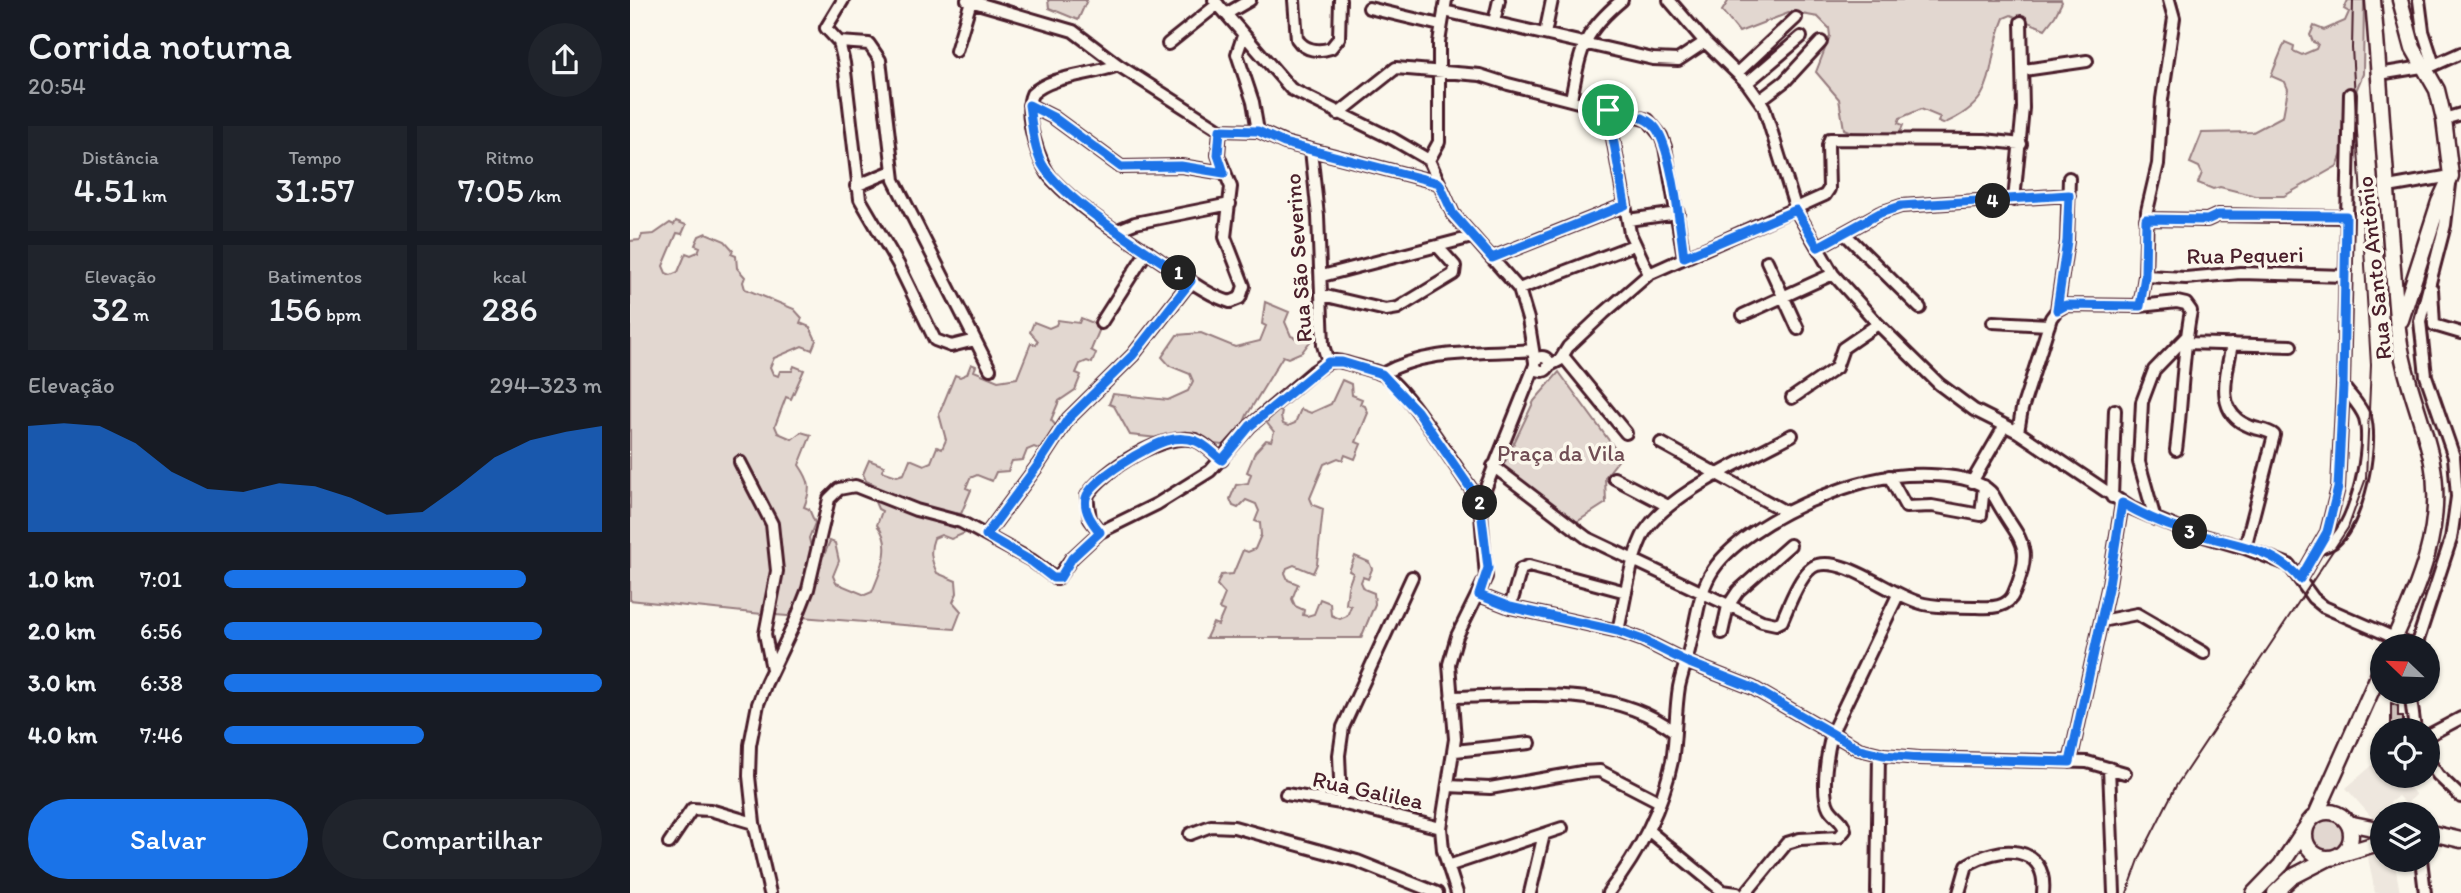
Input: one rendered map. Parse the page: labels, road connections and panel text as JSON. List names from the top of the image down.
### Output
{
  "streets": {
    "main road": ["Rua Santo Antônio"],
    "street": ["Rua Pequeri", "Rua São Severino", "Rua Galilea"]
  },
  "parks": ["Praça da Vila"],
  "north": "top left",
  "page": {
    "heading": ["Corrida noturna", "20:54"],
    "stats": [
      ["Distância", "4.51 km"],
      ["Tempo", "31:57"],
      ["Ritmo", "7:05 /km"],
      ["Elevação", "32 m"],
      ["Batimentos", "156 bpm"],
      ["kcal", "286"]
    ],
    "pins": [
      "4",
      "1",
      "2",
      "3"
    ],
    "chart": ["Elevação", "294–323 m"],
    "list": [
      {
        "name": "1.0 km",
        "note": "7:01"
      },
      {
        "name": "2.0 km",
        "note": "6:56"
      },
      {
        "name": "3.0 km",
        "note": "6:38"
      },
      {
        "name": "4.0 km",
        "note": "7:46"
      }
    ],
    "buttons": ["Salvar", "Compartilhar"]
  }
}
